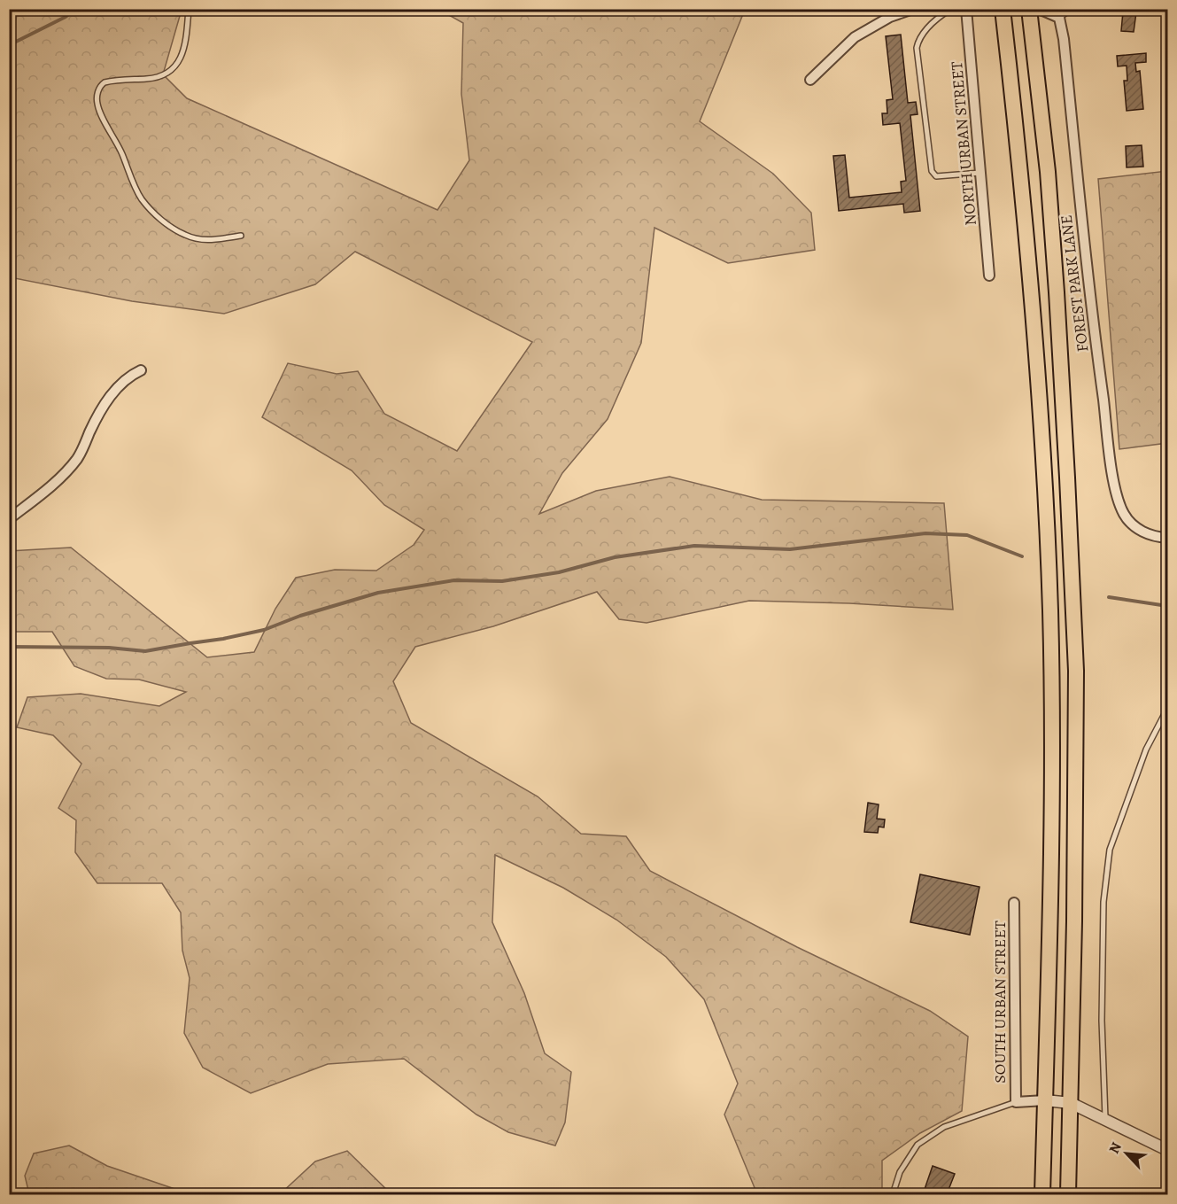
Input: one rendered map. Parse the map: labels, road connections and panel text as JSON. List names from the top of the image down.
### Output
{
  "streets": {
    "street": ["NORTH URBAN STREET", "FOREST PARK LANE", "SOUTH URBAN STREET"]
  },
  "north": "top left"
}
